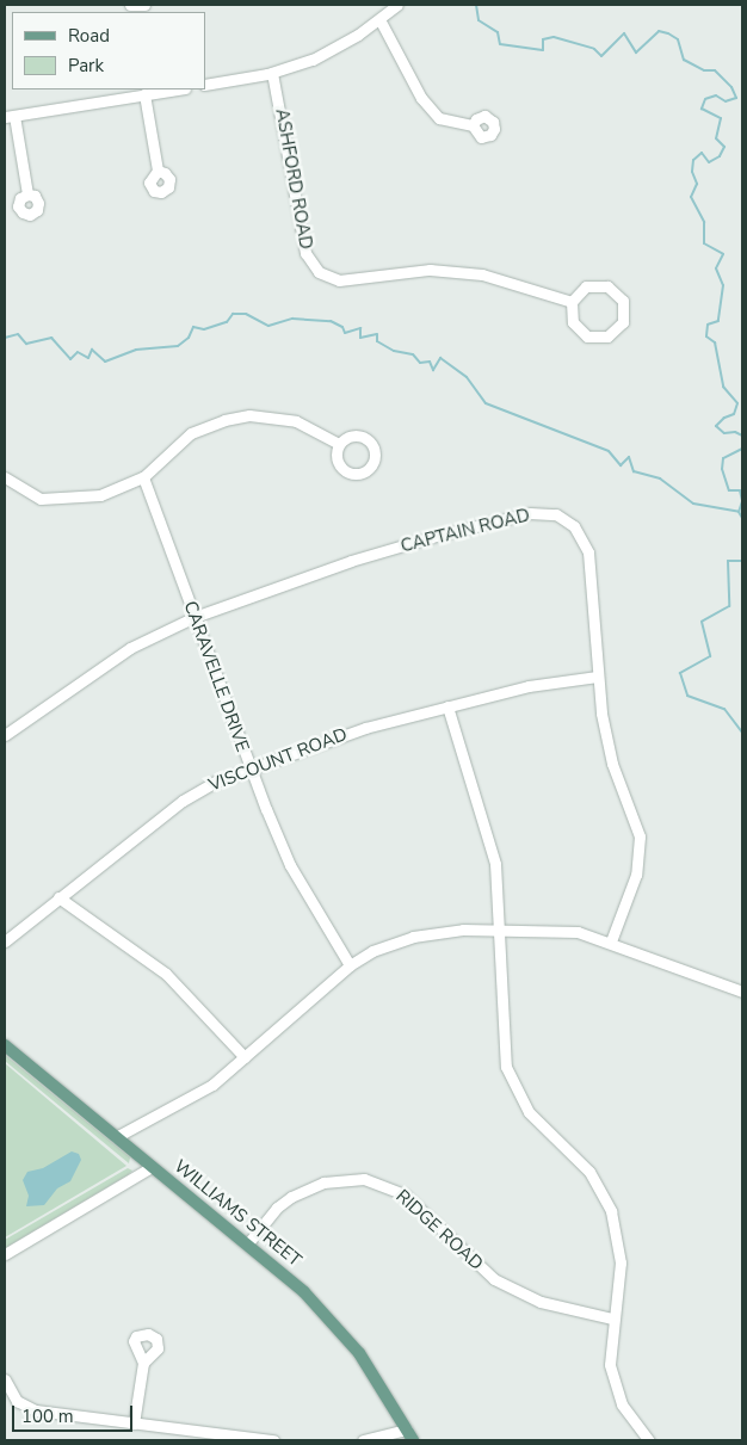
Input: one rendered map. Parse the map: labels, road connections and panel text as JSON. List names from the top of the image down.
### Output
{
  "streets": {
    "main road": ["WILLIAMS STREET"],
    "street": [
      "ASHFORD ROAD",
      "CAPTAIN ROAD",
      "CARAVELLE DRIVE",
      "VISCOUNT ROAD",
      "RIDGE ROAD"
    ]
  },
  "crossings": [
    ["CAPTAIN ROAD", "CARAVELLE DRIVE"],
    ["CAPTAIN ROAD", "VISCOUNT ROAD"],
    ["CARAVELLE DRIVE", "VISCOUNT ROAD"],
    ["WILLIAMS STREET", "RIDGE ROAD"]
  ],
  "legend": ["Road", "Park"],
  "scale_bar": "100 m"
}
